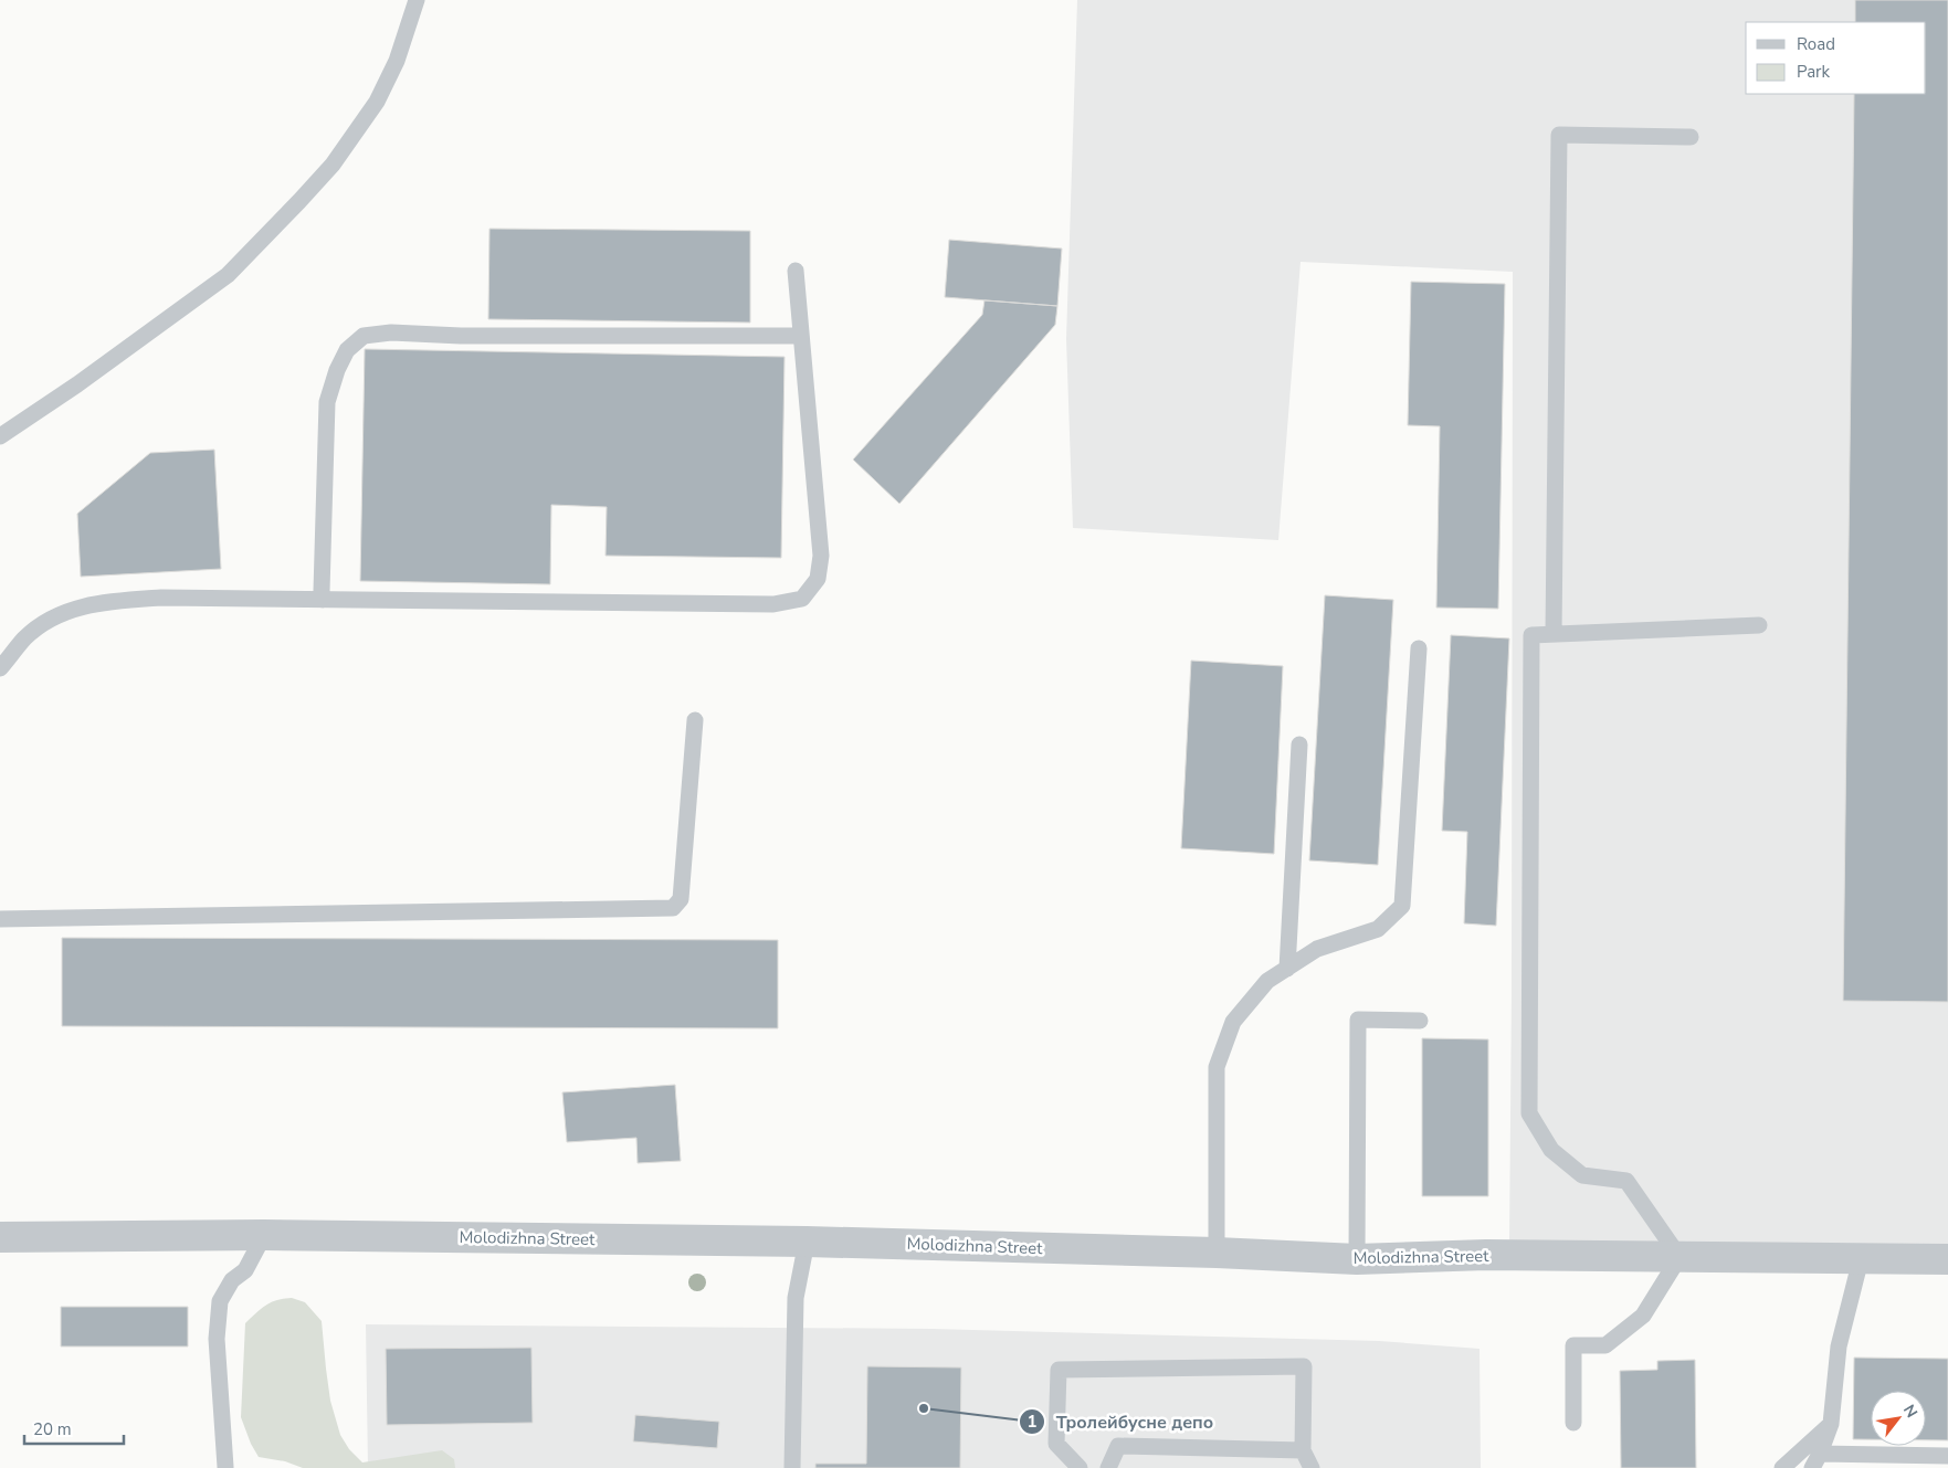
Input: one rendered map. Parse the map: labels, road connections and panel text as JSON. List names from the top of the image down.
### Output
{
  "streets": {
    "street": ["Molodizhna Street"]
  },
  "places": ["Тролейбусне депо"],
  "legend": ["Road", "Park"],
  "scale_bar": "20 m",
  "north": "top right"
}
